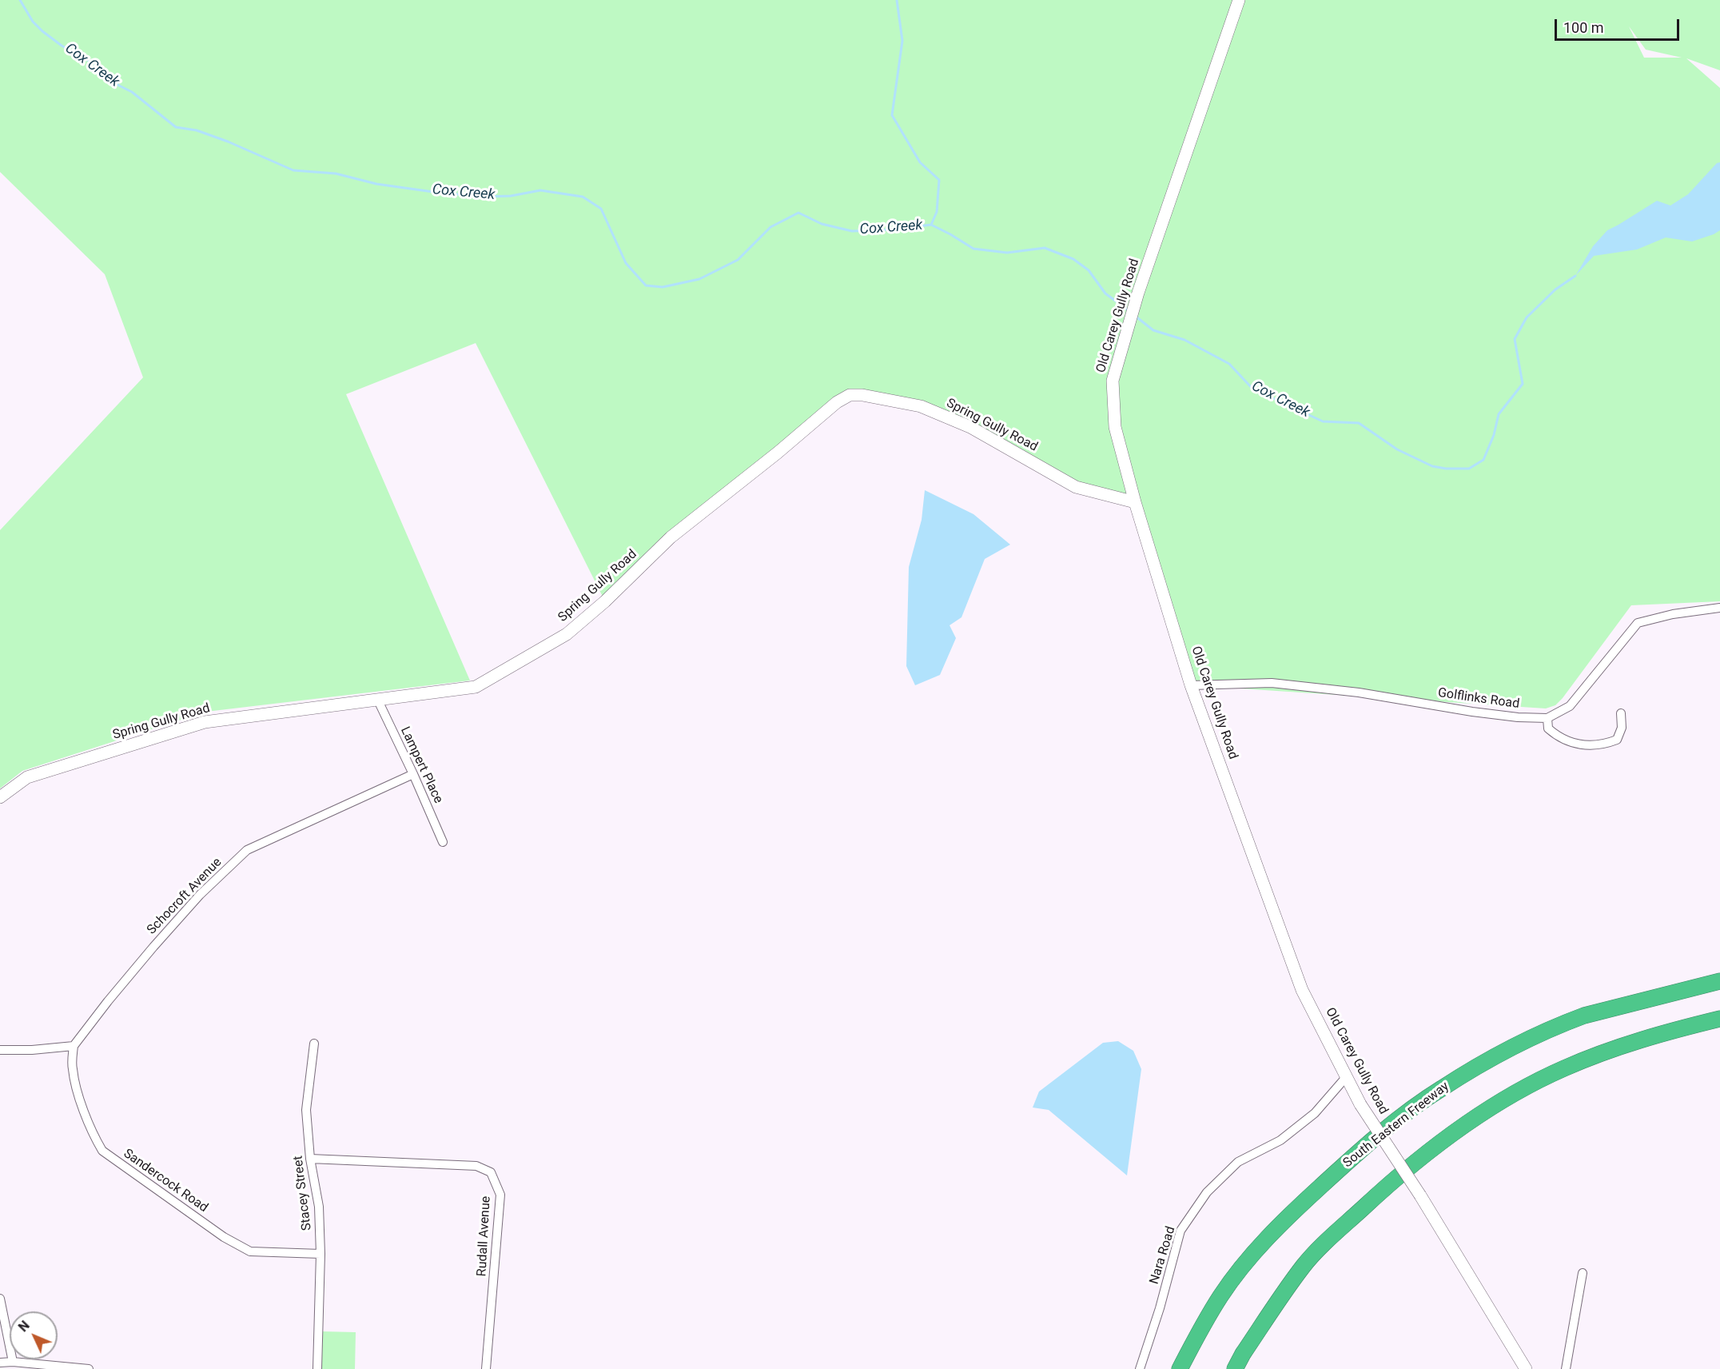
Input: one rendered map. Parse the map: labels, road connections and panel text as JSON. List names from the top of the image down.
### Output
{
  "streets": {
    "highway": ["South Eastern Freeway"],
    "main road": ["Old Carey Gully Road", "Spring Gully Road"],
    "street": [
      "Golflinks Road",
      "Lampert Place",
      "Schocroft Avenue",
      "Sandercock Road",
      "Stacey Street",
      "Rudall Avenue",
      "Nara Road"
    ]
  },
  "crossings": [
    ["Old Carey Gully Road", "Spring Gully Road"],
    ["Old Carey Gully Road", "Golflinks Road"],
    ["Old Carey Gully Road", "Nara Road"],
    ["Spring Gully Road", "Lampert Place"],
    ["Lampert Place", "Schocroft Avenue"],
    ["Schocroft Avenue", "Sandercock Road"],
    ["Sandercock Road", "Stacey Street"],
    ["Stacey Street", "Rudall Avenue"]
  ],
  "water": ["Cox Creek"],
  "scale_bar": "100 m",
  "north": "top left"
}
